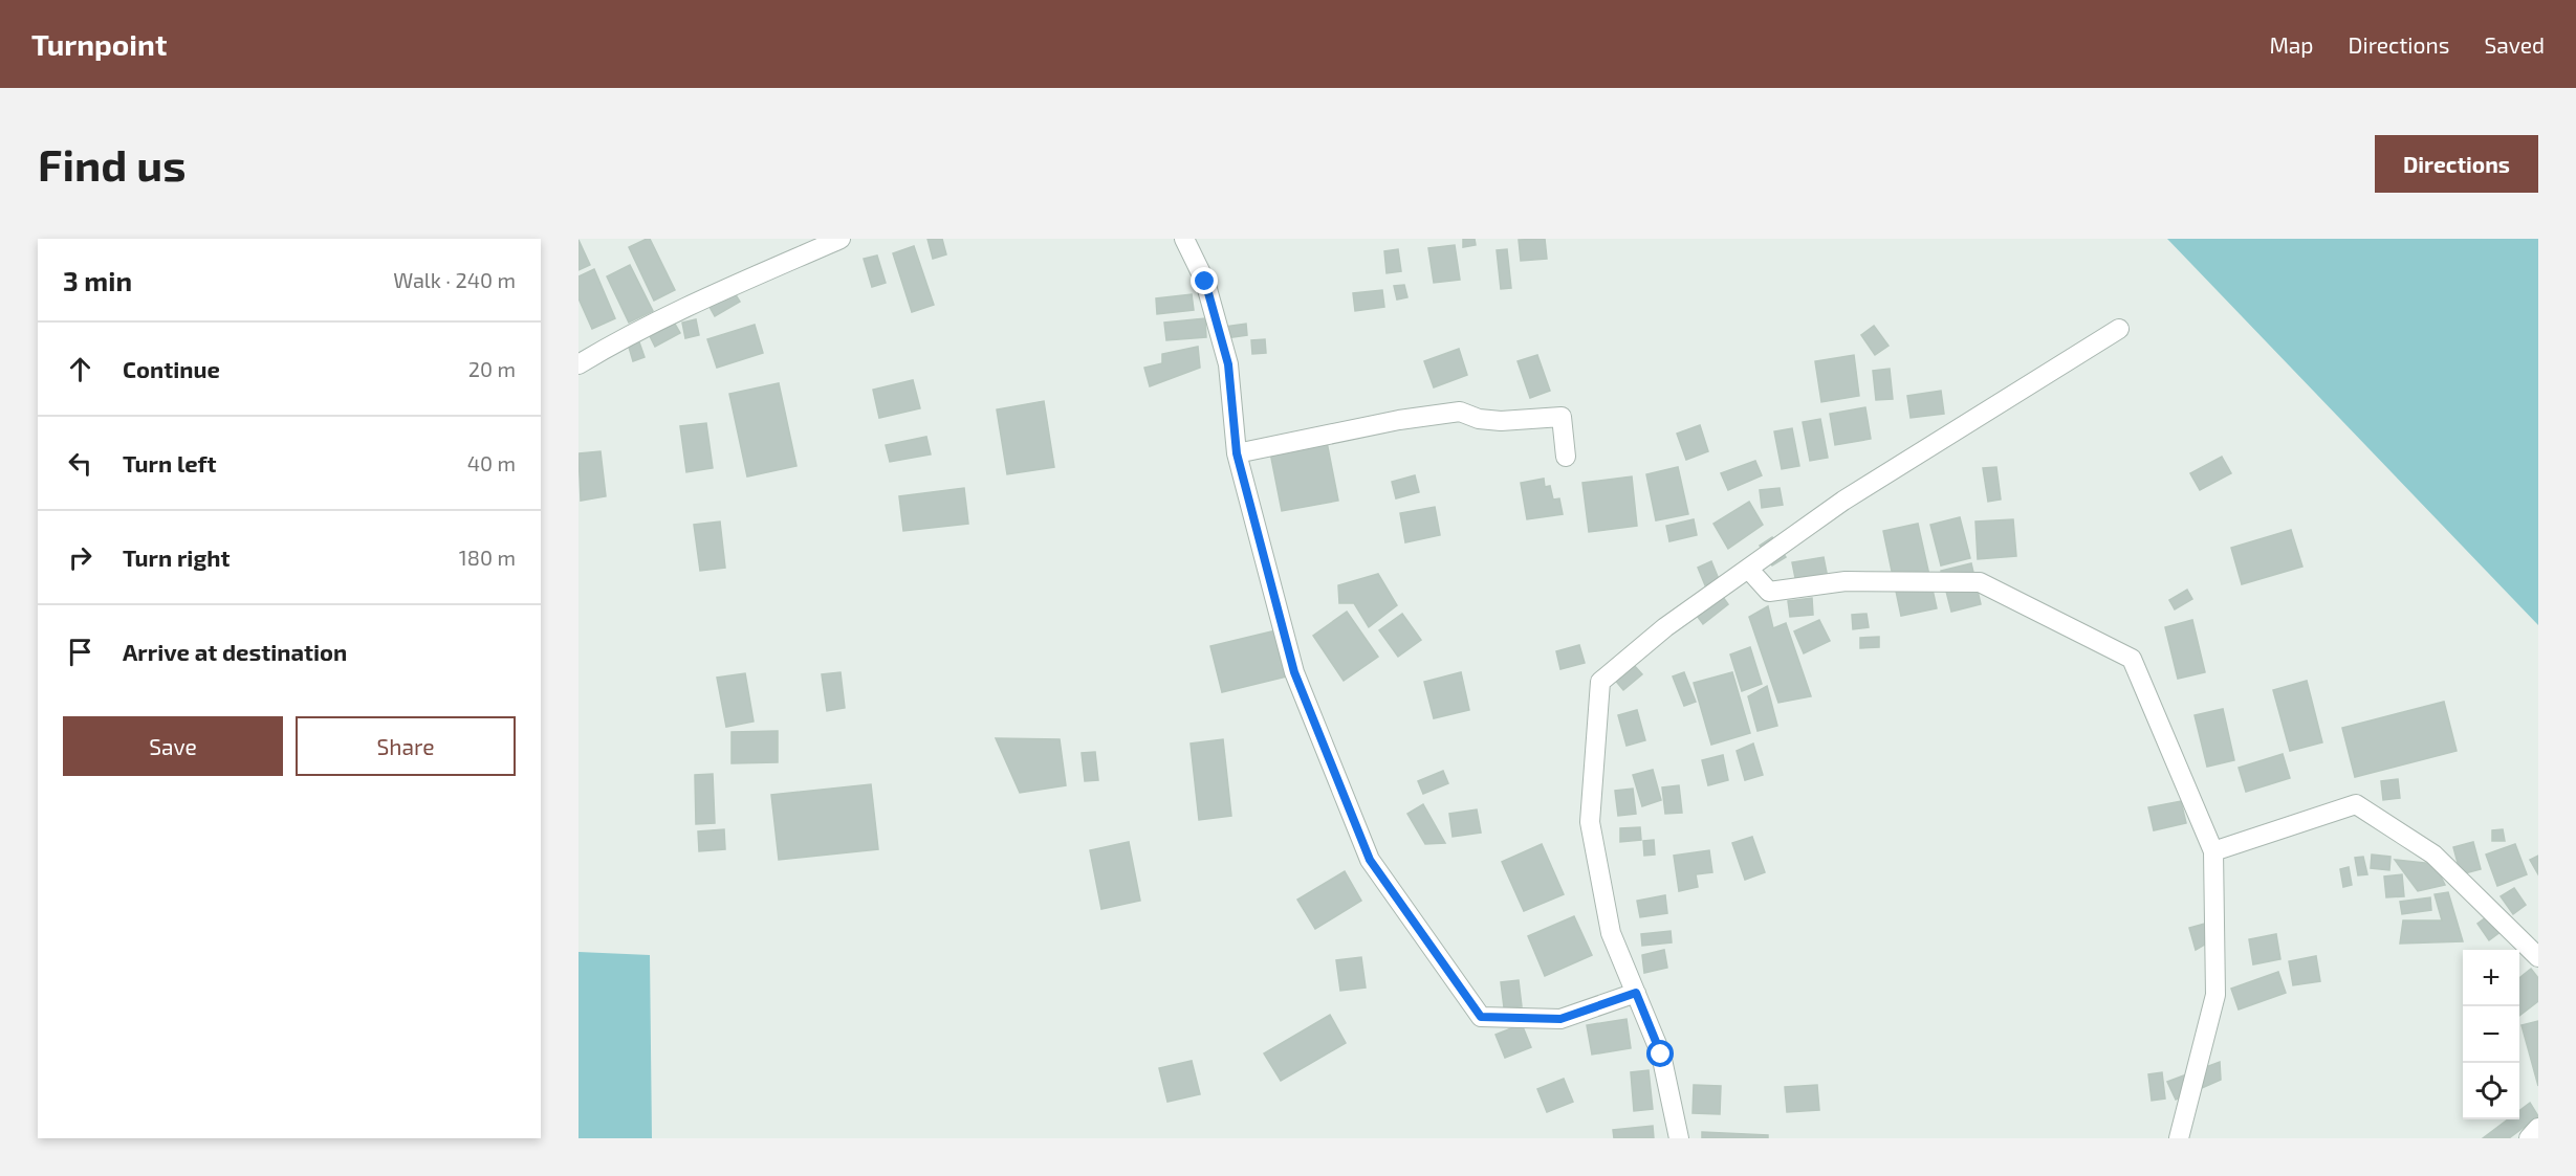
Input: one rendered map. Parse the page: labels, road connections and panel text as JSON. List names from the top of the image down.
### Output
{
  "page": {
    "header": "Turnpoint",
    "nav": ["Map", "Directions", "Saved"],
    "buttons": [
      "Directions",
      ["Save", "Share"]
    ],
    "title": "Find us",
    "heading": ["3 min", "Walk · 240 m"],
    "list": [
      ["Continue", "20 m"],
      ["Turn left", "40 m"],
      ["Turn right", "180 m"],
      "Arrive at destination"
    ],
    "map_buttons": ["+", "−"]
  }
}
